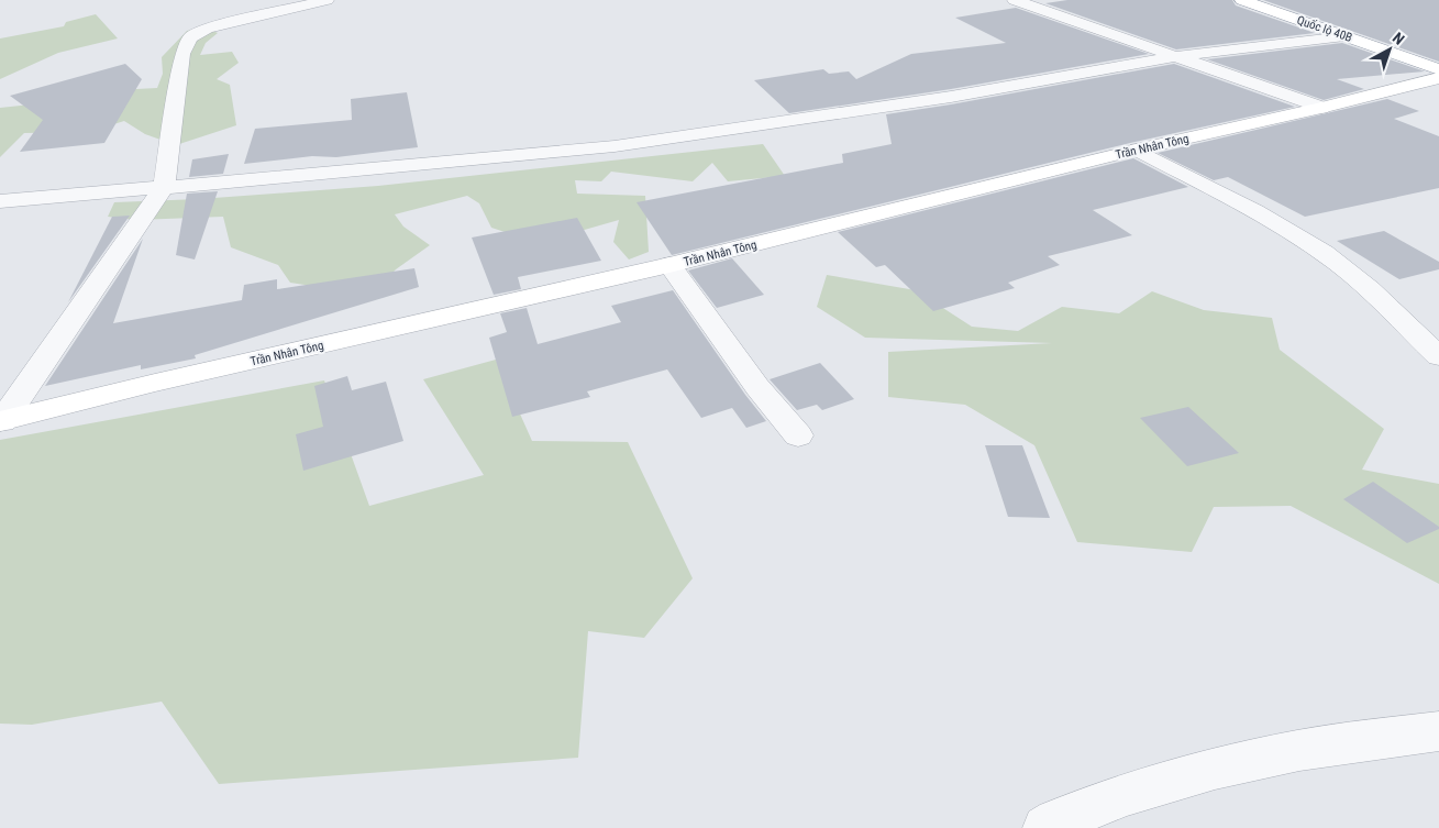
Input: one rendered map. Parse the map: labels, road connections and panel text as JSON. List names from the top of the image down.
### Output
{
  "streets": {
    "main road": ["Quốc lộ 40B", "Trần Nhân Tông"]
  },
  "north": "top right"
}
